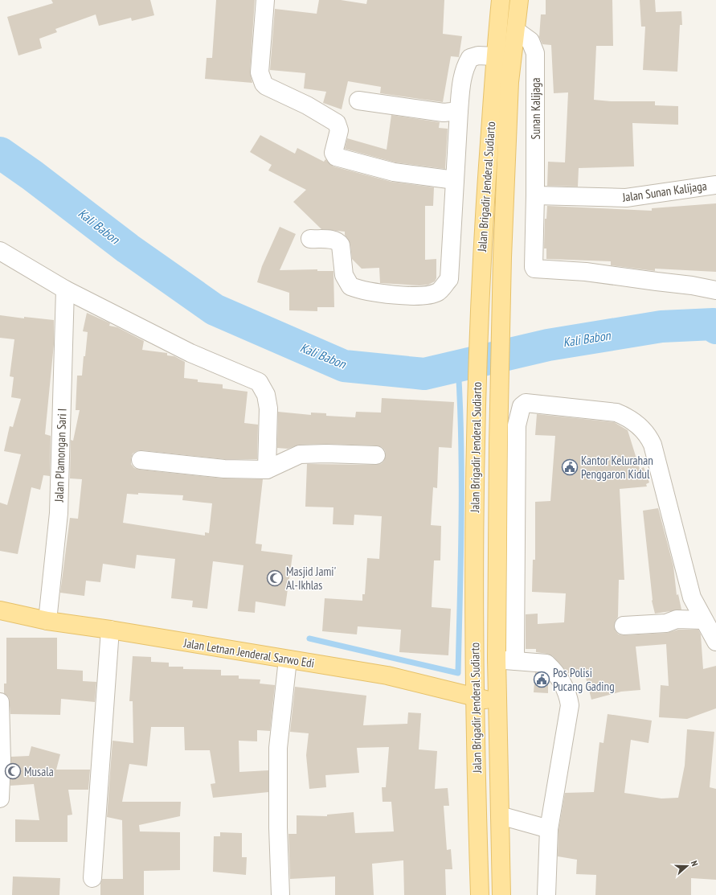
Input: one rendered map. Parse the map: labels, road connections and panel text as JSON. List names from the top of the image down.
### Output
{
  "streets": {
    "main road": ["Jalan Brigadir Jenderal Sudiarto", "Jalan Letnan Jenderal Sarwo Edi"],
    "street": ["Sunan Kalijaga", "Jalan Sunan Kalijaga", "Jalan Plamongan Sari I"]
  },
  "crossings": [
    ["Sunan Kalijaga", "Jalan Brigadir Jenderal Sudiarto"],
    ["Sunan Kalijaga", "Jalan Sunan Kalijaga"],
    ["Jalan Brigadir Jenderal Sudiarto", "Jalan Letnan Jenderal Sarwo Edi"],
    ["Jalan Plamongan Sari I", "Jalan Letnan Jenderal Sarwo Edi"]
  ],
  "water": ["Kali Babon"],
  "places": {
    "public building": ["Kantor Kelurahan Penggaron Kidul", "Pos Polisi Pucang Gading"],
    "mosque": ["Masjid Jami' Al-Ikhlas", "Musala"]
  },
  "north": "right"
}
